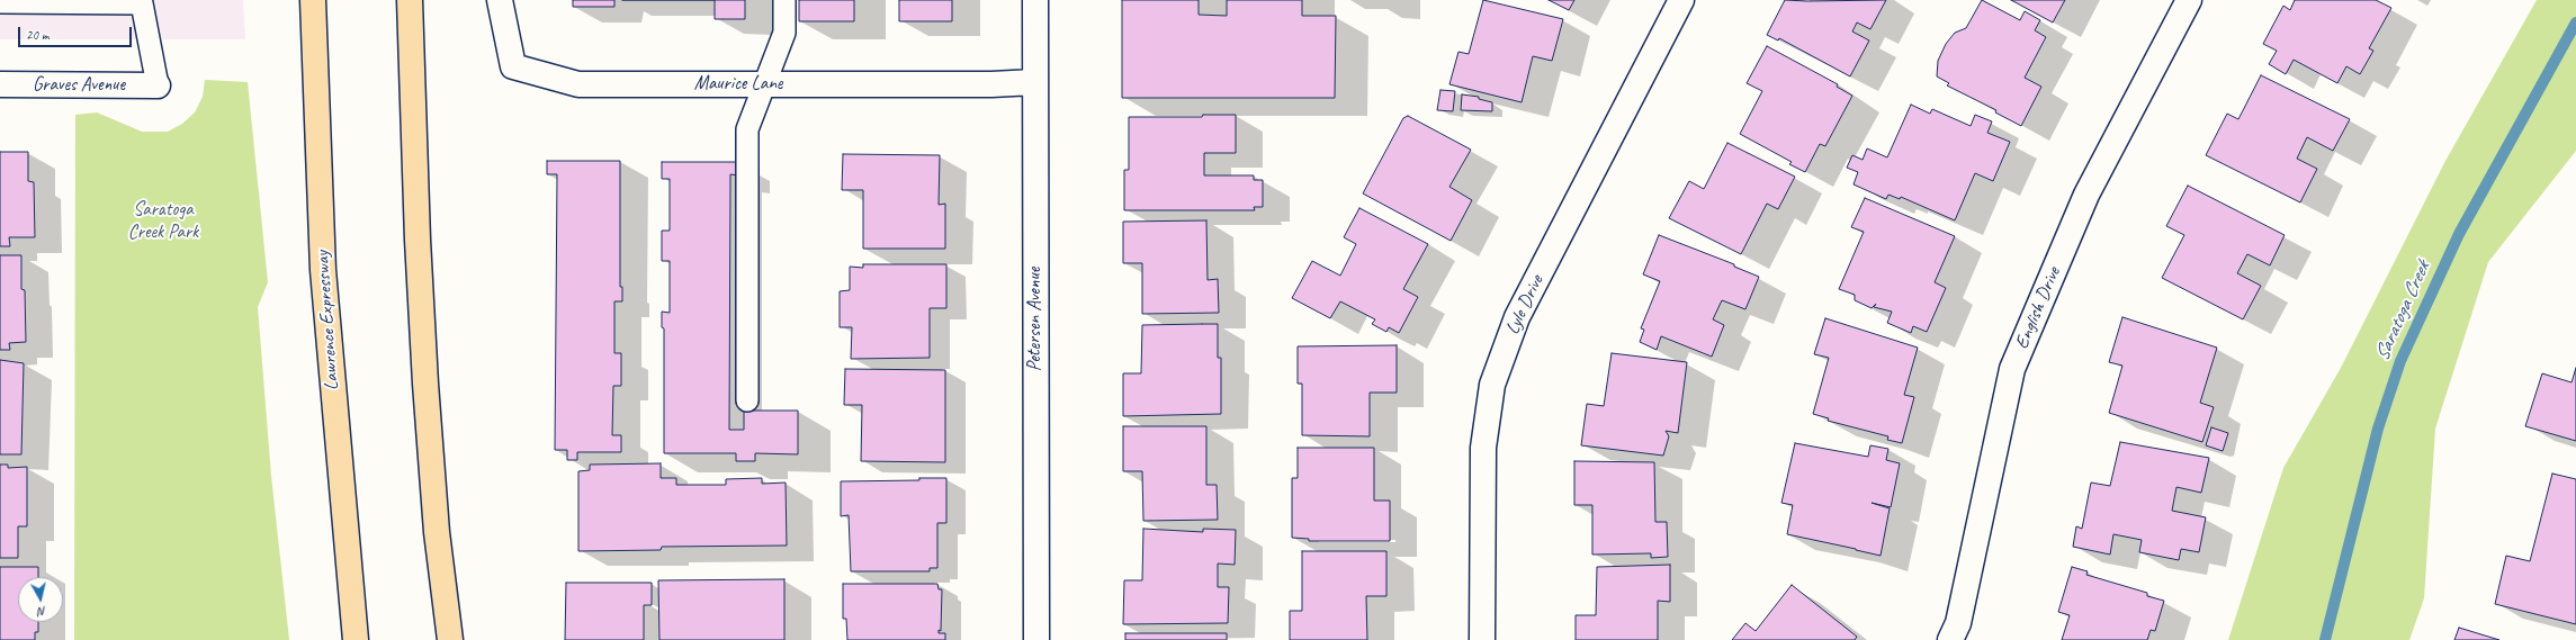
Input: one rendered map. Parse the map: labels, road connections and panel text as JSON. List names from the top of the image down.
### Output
{
  "streets": {
    "highway": ["Lawrence Expressway"],
    "street": [
      "Maurice Lane",
      "Graves Avenue",
      "Lyle Drive",
      "English Drive",
      "Petersen Avenue"
    ]
  },
  "crossings": [
    ["Maurice Lane", "Petersen Avenue"]
  ],
  "water": ["Saratoga Creek"],
  "parks": ["Saratoga Creek Park"],
  "scale_bar": "20 m",
  "north": "bottom"
}
